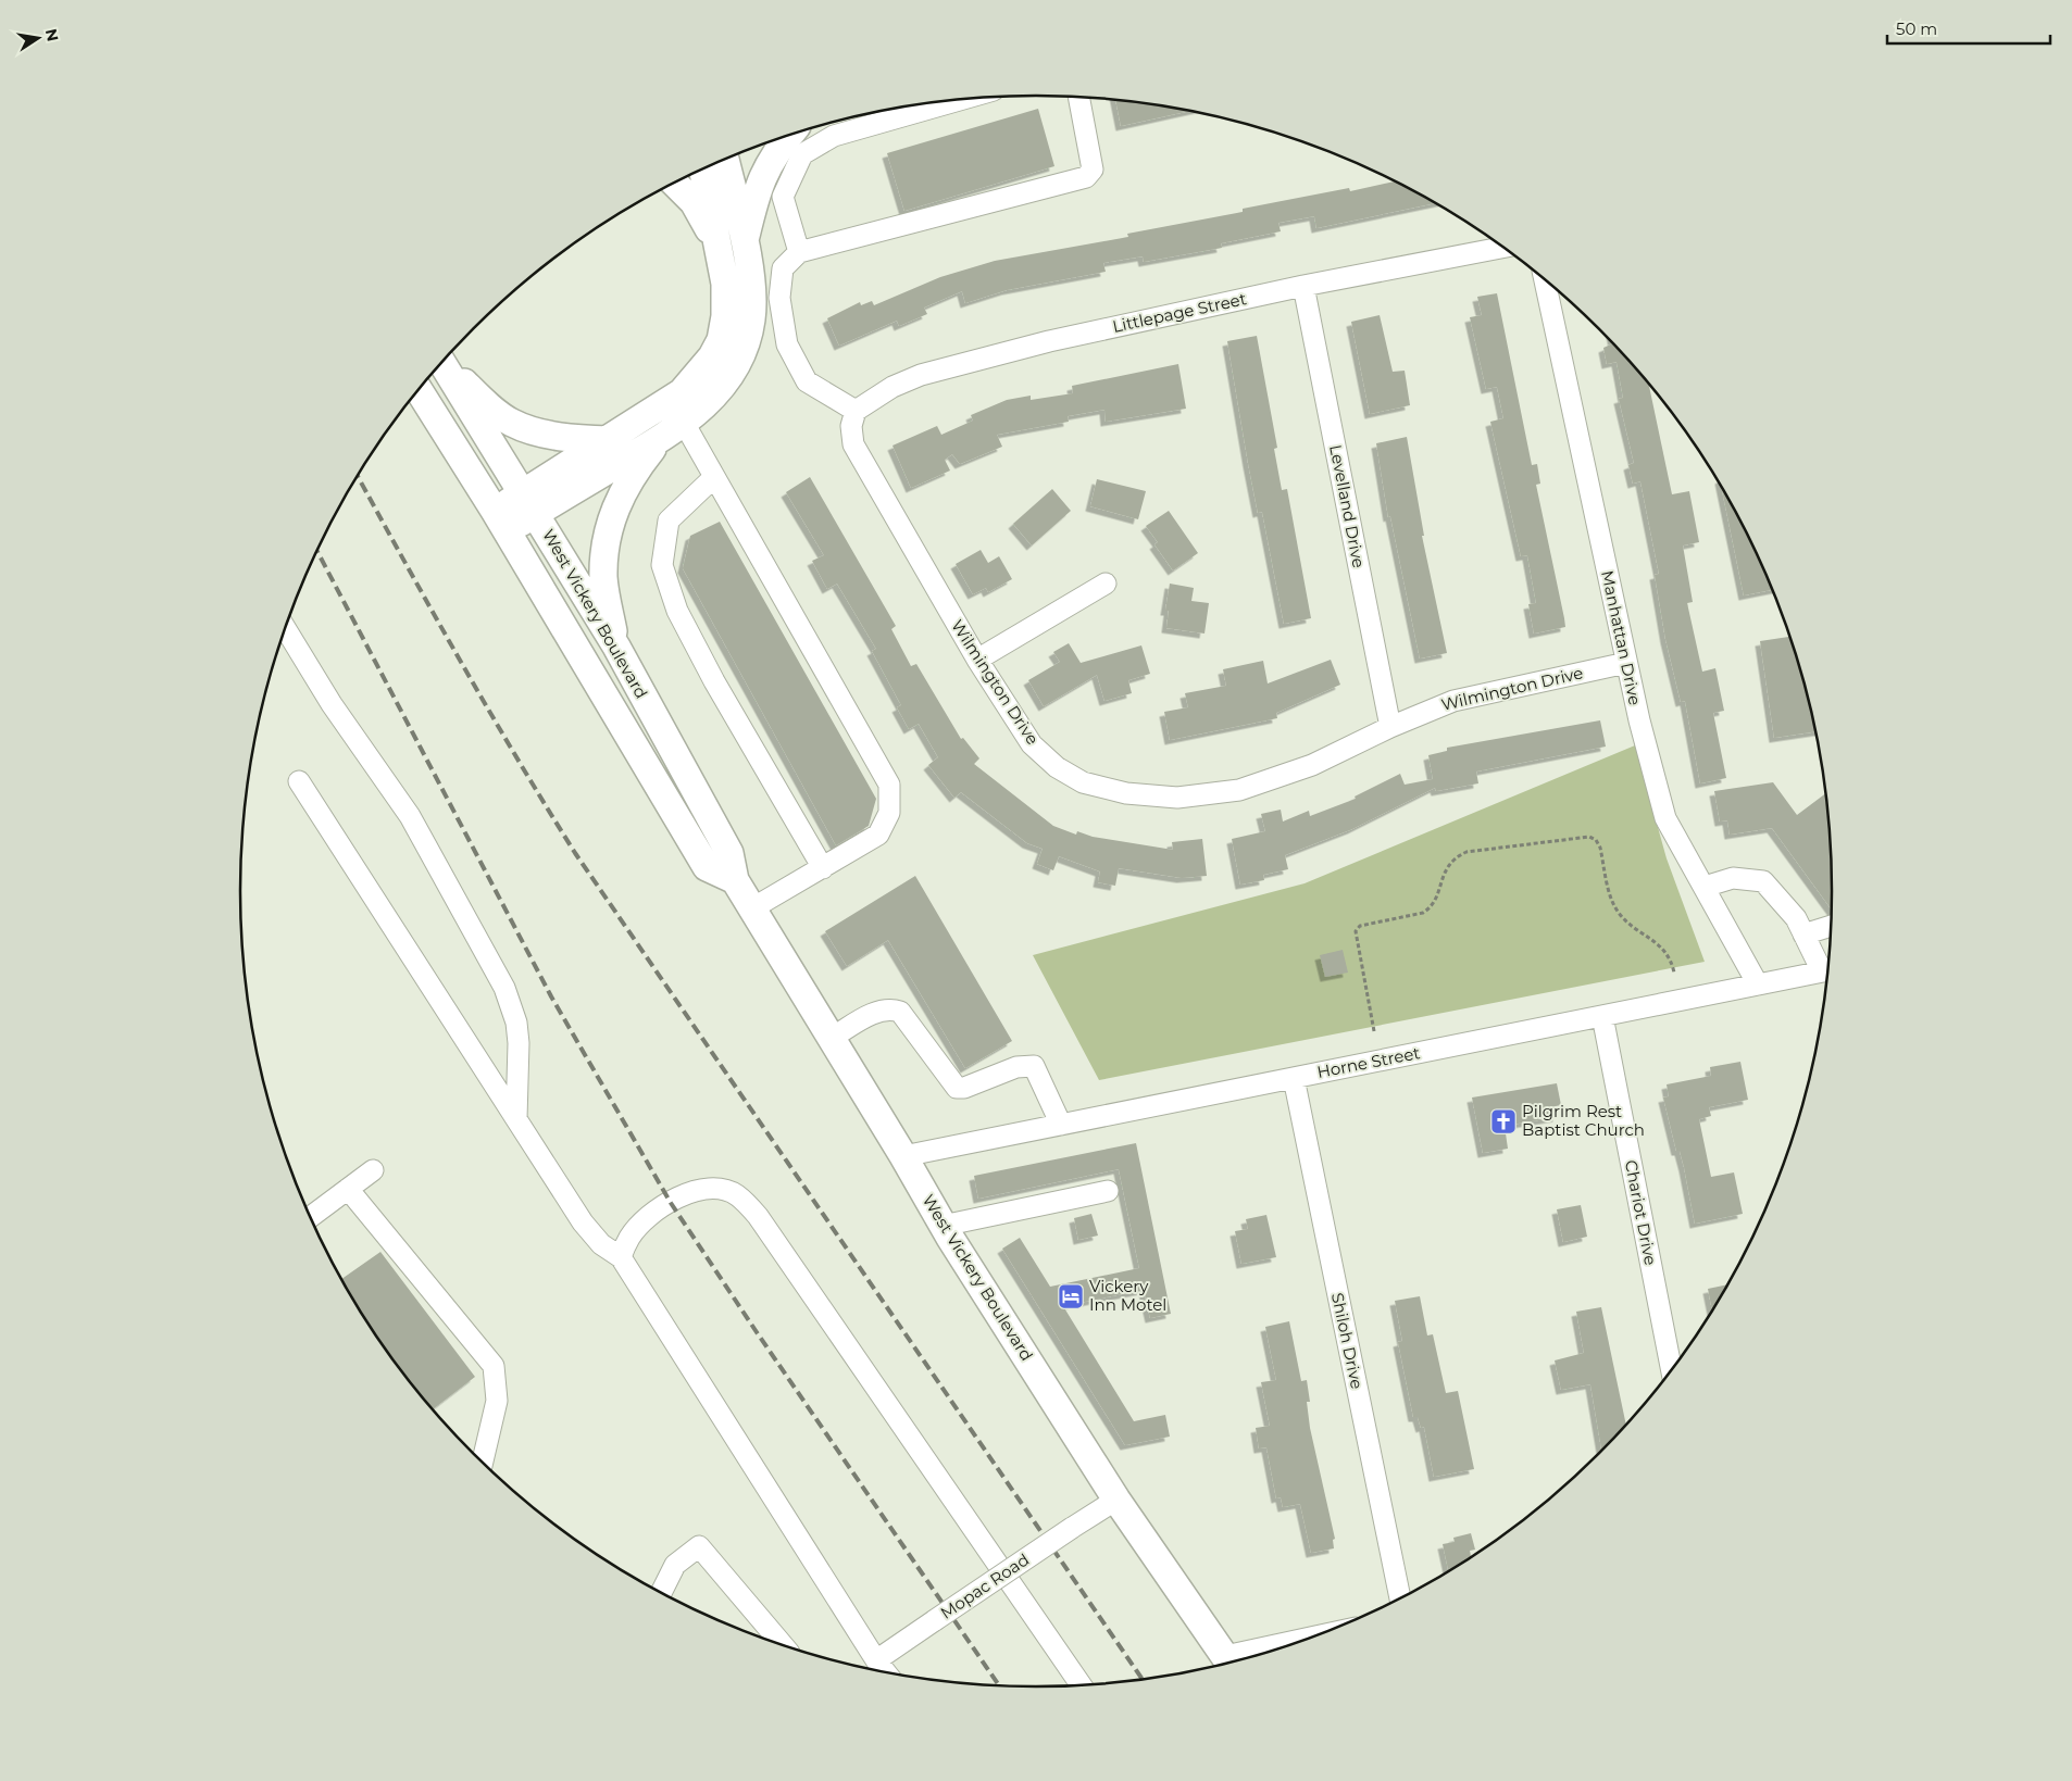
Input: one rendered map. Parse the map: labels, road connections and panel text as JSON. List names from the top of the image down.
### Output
{
  "streets": {
    "main road": ["West Vickery Boulevard"],
    "street": [
      "Littlepage Street",
      "Levelland Drive",
      "Manhattan Drive",
      "Wilmington Drive",
      "Horne Street",
      "Chariot Drive",
      "Shiloh Drive",
      "Mopac Road"
    ]
  },
  "crossings": [
    ["Littlepage Street", "Levelland Drive"],
    ["Littlepage Street", "Wilmington Drive"],
    ["Levelland Drive", "Wilmington Drive"],
    ["West Vickery Boulevard", "Horne Street"],
    ["West Vickery Boulevard", "Mopac Road"],
    ["Manhattan Drive", "Wilmington Drive"],
    ["Manhattan Drive", "Horne Street"],
    ["Horne Street", "Chariot Drive"],
    ["Horne Street", "Shiloh Drive"]
  ],
  "places": {
    "church": ["Pilgrim Rest Baptist Church"],
    "hotel": ["Vickery Inn Motel"]
  },
  "scale_bar": "50 m",
  "north": "right"
}
